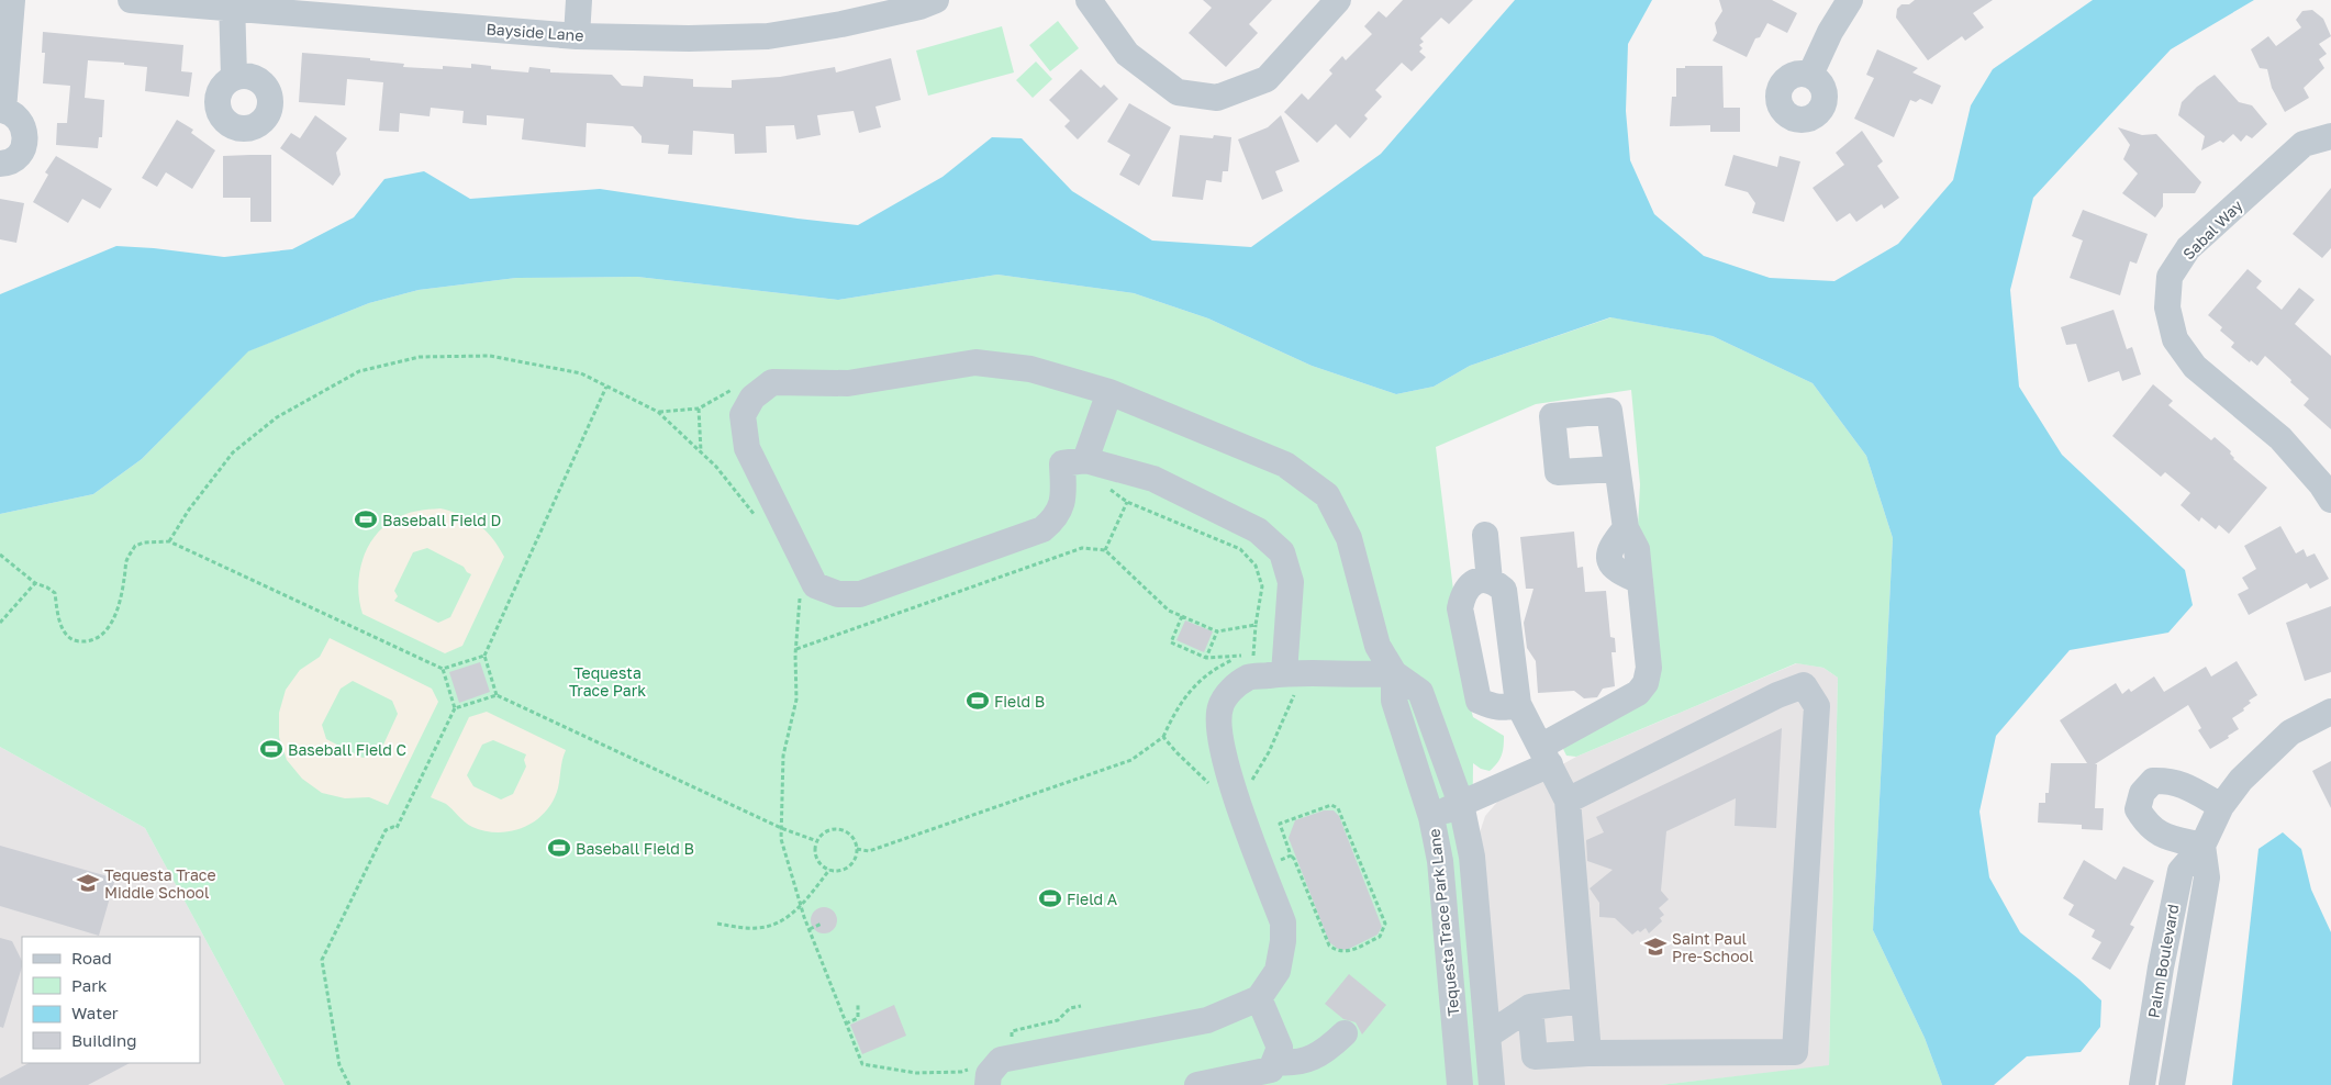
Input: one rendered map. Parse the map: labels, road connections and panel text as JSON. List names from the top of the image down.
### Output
{
  "streets": {
    "street": [
      "Bayside Lane",
      "Sabal Way",
      "Tequesta Trace Park Lane",
      "Palm Boulevard"
    ]
  },
  "parks": ["Tequesta Trace Park"],
  "places": {
    "sports": [
      "Baseball Field D",
      "Field B",
      "Baseball Field C",
      "Baseball Field B",
      "Field A"
    ],
    "school or university": ["Tequesta Trace Middle School", "Saint Paul Pre-School"]
  },
  "legend": [
    "Road",
    "Park",
    "Water",
    "Building"
  ]
}
